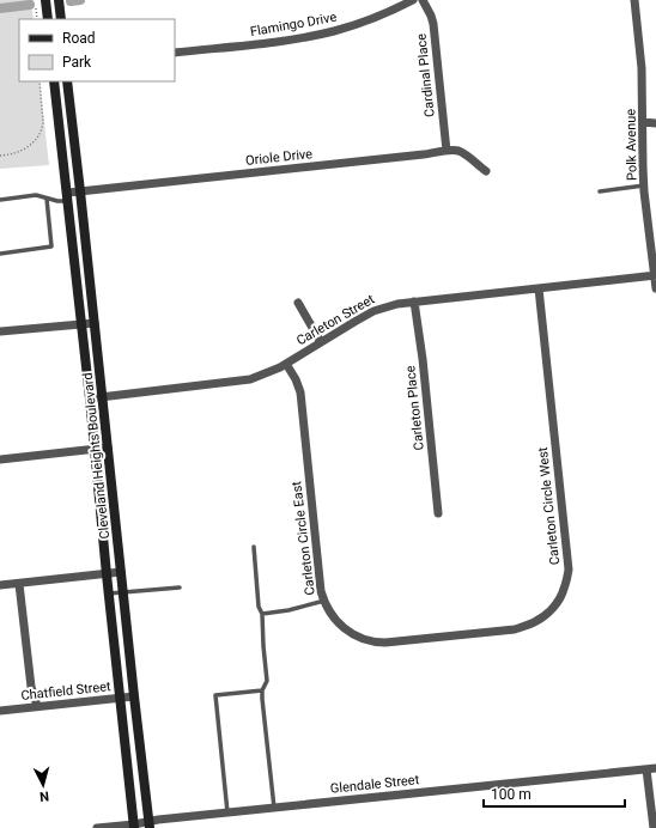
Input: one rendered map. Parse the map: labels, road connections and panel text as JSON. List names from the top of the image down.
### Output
{
  "streets": {
    "street": [
      "Flamingo Drive",
      "Cardinal Place",
      "Polk Avenue",
      "Oriole Drive",
      "Carleton Street",
      "Carleton Place",
      "Cleveland Heights Boulevard",
      "Carleton Circle West",
      "Carleton Circle East",
      "Chatfield Street",
      "Glendale Street"
    ]
  },
  "crossings": [
    ["Cardinal Place", "Oriole Drive"],
    ["Polk Avenue", "Carleton Street"],
    ["Oriole Drive", "Cleveland Heights Boulevard"],
    ["Carleton Street", "Carleton Place"],
    ["Carleton Street", "Cleveland Heights Boulevard"],
    ["Carleton Street", "Carleton Circle West"],
    ["Carleton Street", "Carleton Circle East"],
    ["Cleveland Heights Boulevard", "Chatfield Street"],
    ["Cleveland Heights Boulevard", "Glendale Street"],
    ["Carleton Circle West", "Carleton Circle East"]
  ],
  "legend": ["Road", "Park"],
  "scale_bar": "100 m",
  "north": "bottom"
}
